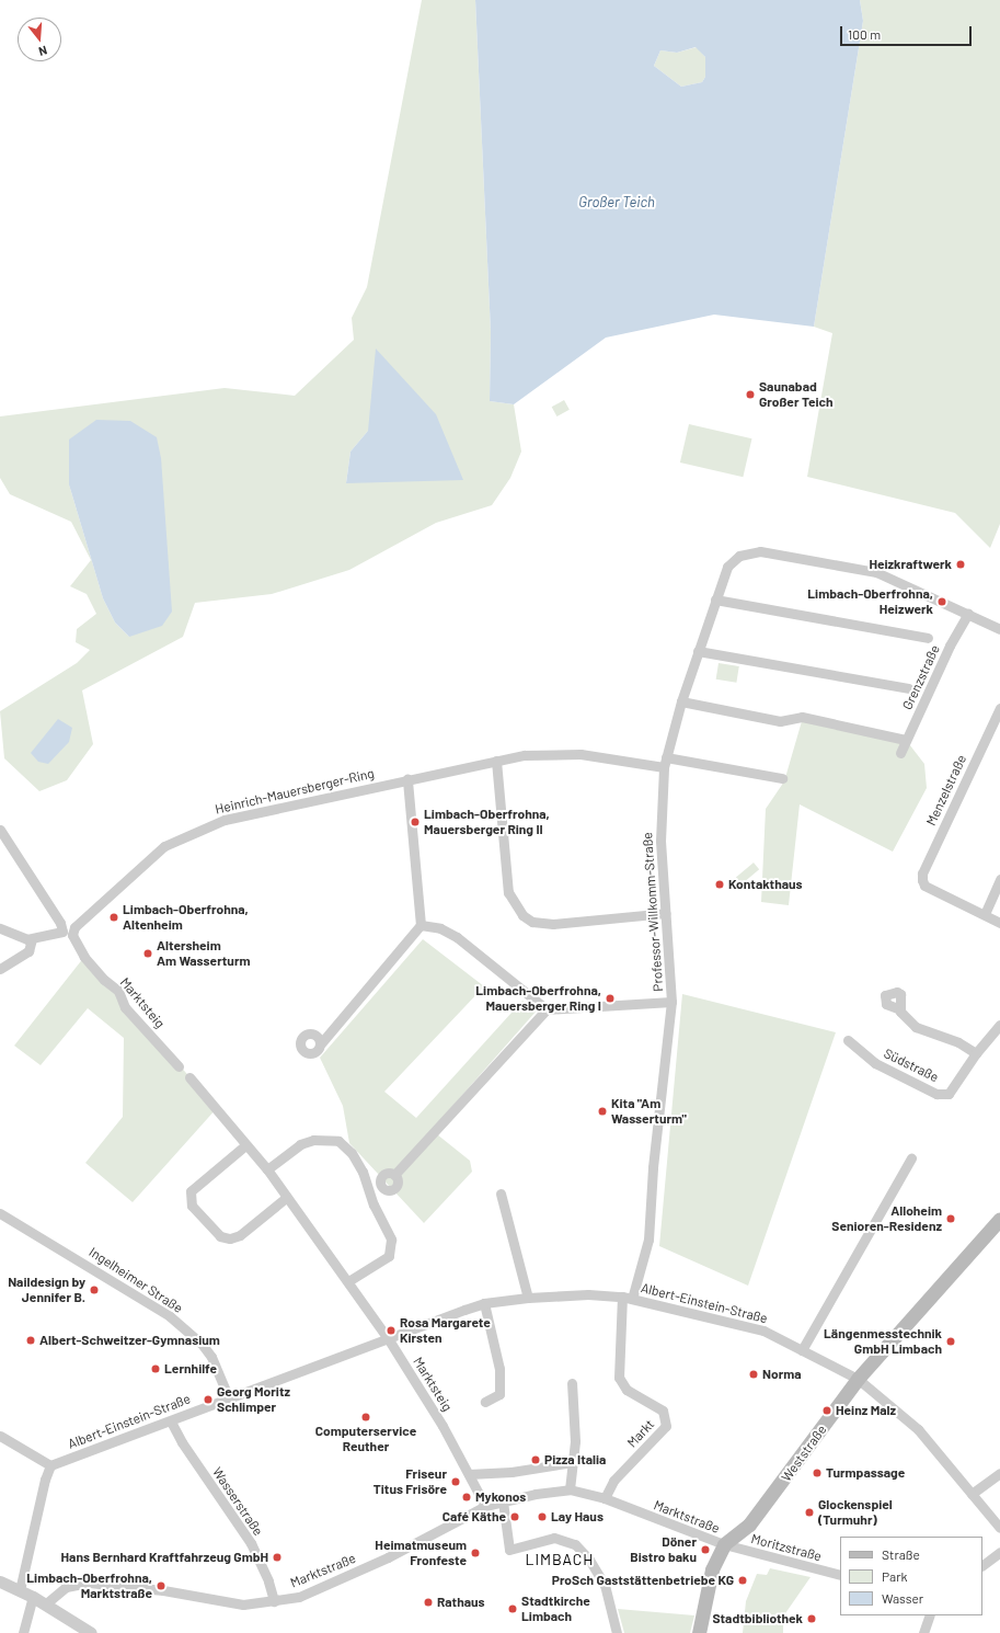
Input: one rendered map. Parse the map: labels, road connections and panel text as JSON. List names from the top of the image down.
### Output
{
  "streets": {
    "main road": ["Weststraße"],
    "street": [
      "Grenzstraße",
      "Menzelstraße",
      "Heinrich-Mauersberger-Ring",
      "Professor-Willkomm-Straße",
      "Marktsteig",
      "Südstraße",
      "Ingelheimer Straße",
      "Albert-Einstein-Straße",
      "Markt",
      "Wasserstraße",
      "Marktstraße",
      "Moritzstraße"
    ]
  },
  "crossings": [
    ["Grenzstraße", "Professor-Willkomm-Straße"],
    ["Heinrich-Mauersberger-Ring", "Professor-Willkomm-Straße"],
    ["Heinrich-Mauersberger-Ring", "Marktsteig"],
    ["Professor-Willkomm-Straße", "Albert-Einstein-Straße"],
    ["Professor-Willkomm-Straße", "Markt"],
    ["Marktsteig", "Albert-Einstein-Straße"],
    ["Marktsteig", "Marktstraße"],
    ["Ingelheimer Straße", "Albert-Einstein-Straße"],
    ["Albert-Einstein-Straße", "Markt"],
    ["Albert-Einstein-Straße", "Weststraße"],
    ["Albert-Einstein-Straße", "Wasserstraße"],
    ["Markt", "Marktstraße"],
    ["Weststraße", "Marktstraße"],
    ["Weststraße", "Moritzstraße"],
    ["Wasserstraße", "Marktstraße"],
    ["Marktstraße", "Moritzstraße"]
  ],
  "districts": ["LIMBACH"],
  "water": ["Großer Teich"],
  "places": [
    "Saunabad Großer Teich",
    "Heizkraftwerk",
    "Limbach-Oberfrohna, Heizwerk",
    "Limbach-Oberfrohna, Mauersberger Ring II",
    "Kontakthaus",
    "Limbach-Oberfrohna, Altenheim",
    "Altersheim Am Wasserturm",
    "Limbach-Oberfrohna, Mauersberger Ring I",
    "Kita \"Am Wasserturm\"",
    "Alloheim Senioren-Residenz",
    "Naildesign by Jennifer B.",
    "Rosa Margarete Kirsten",
    "Albert-Schweitzer-Gymnasium",
    "Längenmesstechnik GmbH Limbach",
    "Lernhilfe",
    "Norma",
    "Georg Moritz Schlimper",
    "Heinz Malz",
    "Computerservice Reuther",
    "Pizza Italia",
    "Turmpassage",
    "Friseur Titus Frisöre",
    "Mykonos",
    "Glockenspiel (Turmuhr)",
    "Café Käthe",
    "Lay Haus",
    "Döner Bistro baku",
    "Heimatmuseum Fronfeste",
    "Hans Bernhard Kraftfahrzeug GmbH",
    "ProSch Gaststättenbetriebe KG",
    "Limbach-Oberfrohna, Marktstraße",
    "Rathaus",
    "Stadtkirche Limbach",
    "Stadtbibliothek"
  ],
  "legend": ["Straße", "Park", "Wasser"],
  "scale_bar": "100 m",
  "north": "bottom"
}
